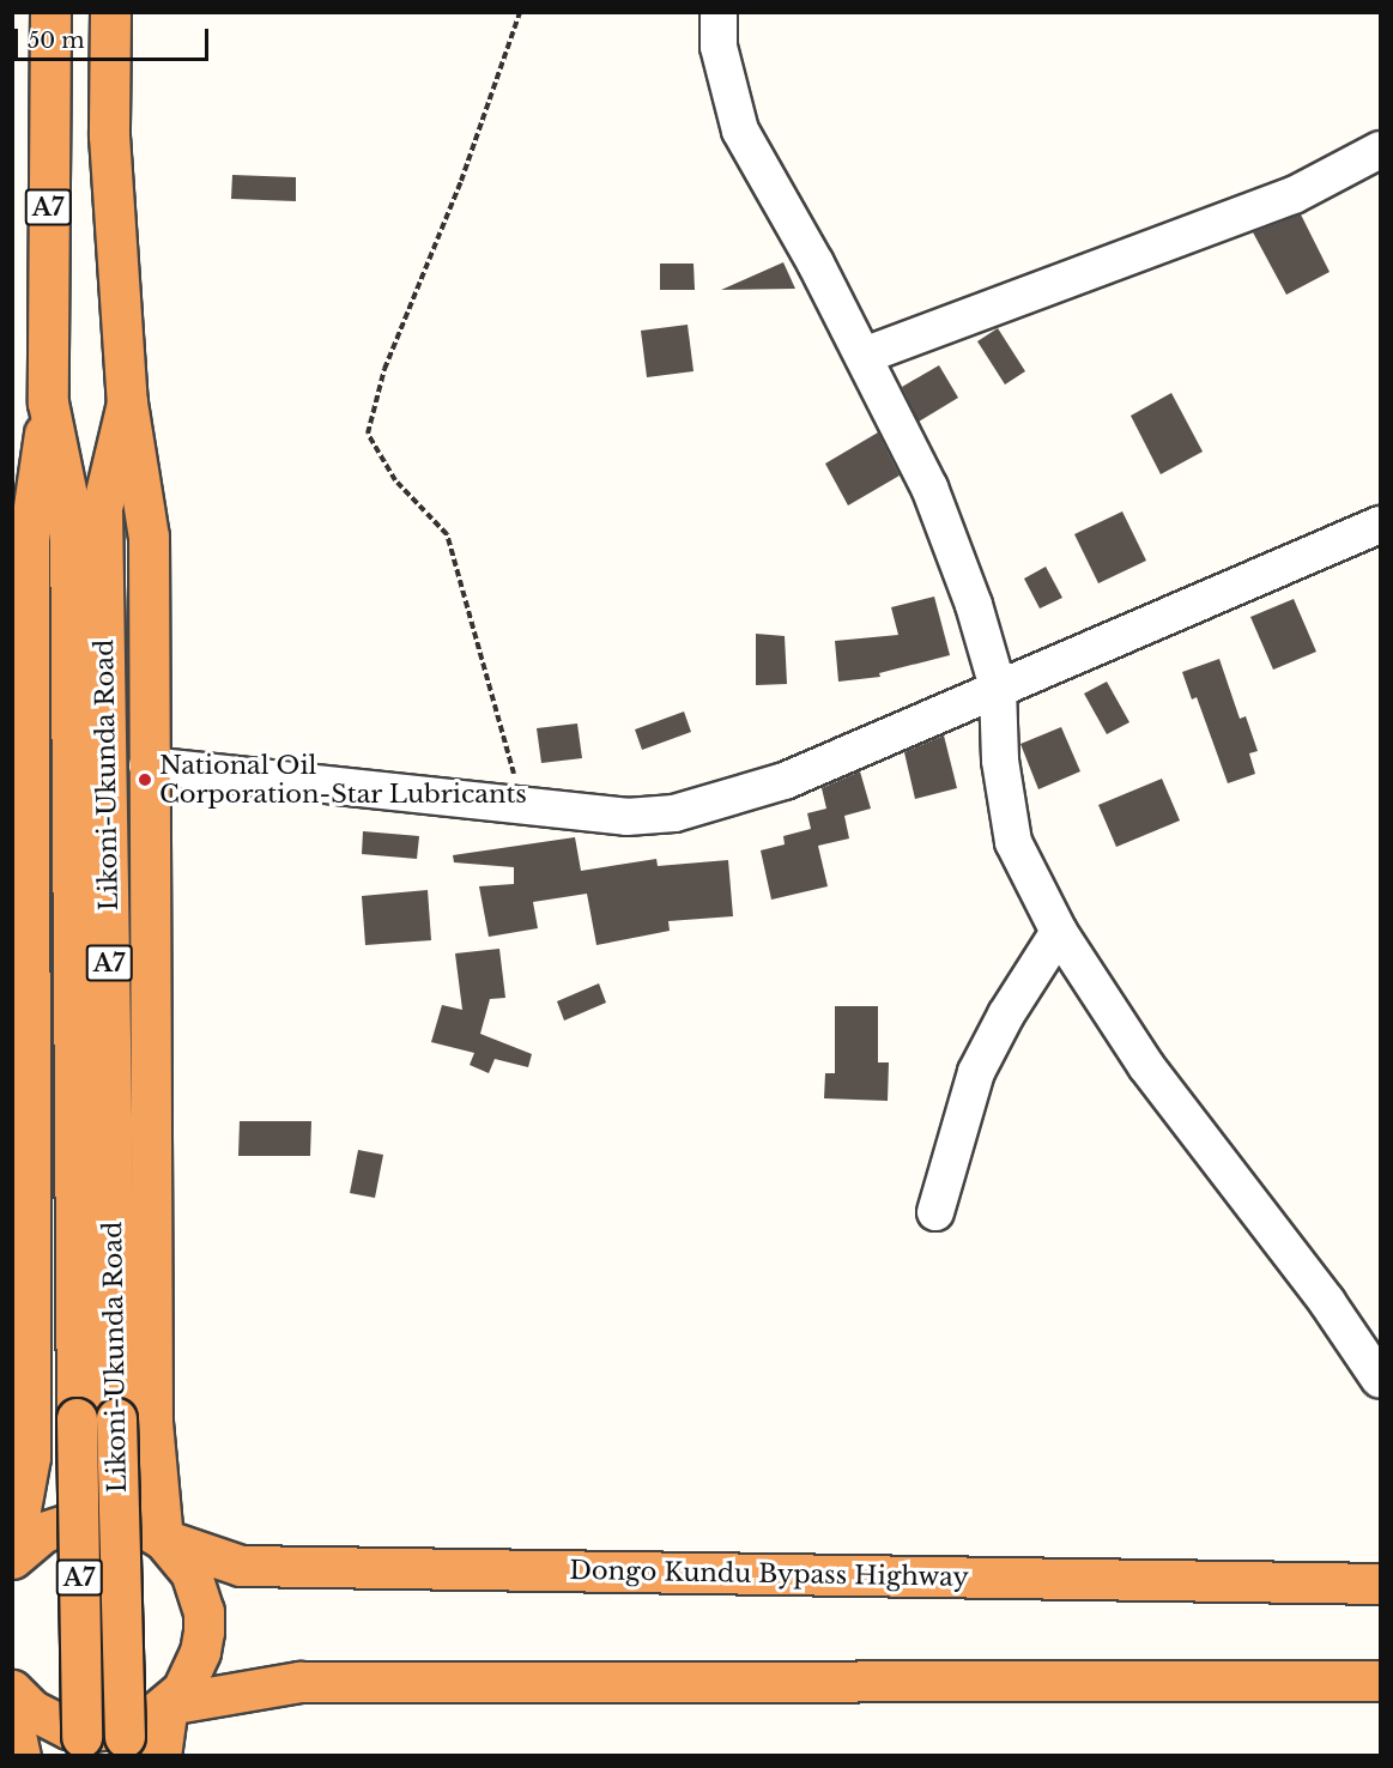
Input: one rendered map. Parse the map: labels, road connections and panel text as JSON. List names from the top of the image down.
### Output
{
  "streets": {
    "highway": ["A7", "Likoni-Ukunda Road", "Dongo Kundu Bypass Highway"]
  },
  "places": ["National Oil Corporation-Star Lubricants"],
  "scale_bar": "50 m"
}
